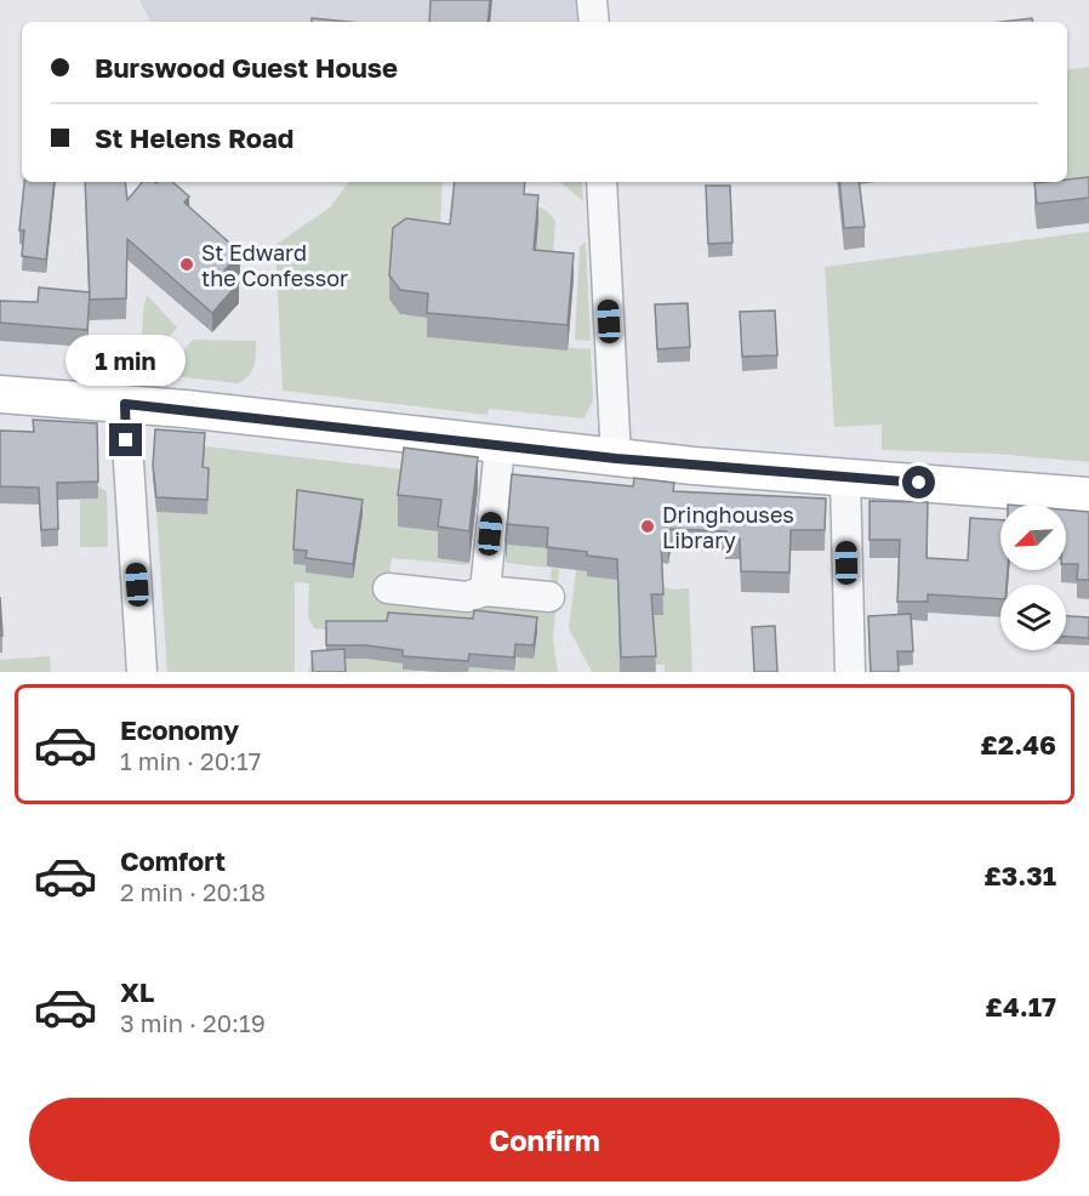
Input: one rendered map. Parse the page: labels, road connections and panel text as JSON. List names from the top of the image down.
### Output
{
  "places": ["St Edward the Confessor", "Dringhouses Library"],
  "north": "bottom left",
  "page": {
    "banner": ["Burswood Guest House", "St Helens Road"],
    "bubble": "1 min",
    "list": [
      {
        "name": "Economy",
        "note": "1 min · 20:17",
        "value": "£2.46"
      },
      {
        "name": "Comfort",
        "note": "2 min · 20:18",
        "value": "£3.31"
      },
      {
        "name": "XL",
        "note": "3 min · 20:19",
        "value": "£4.17"
      }
    ],
    "buttons": "Confirm"
  }
}
